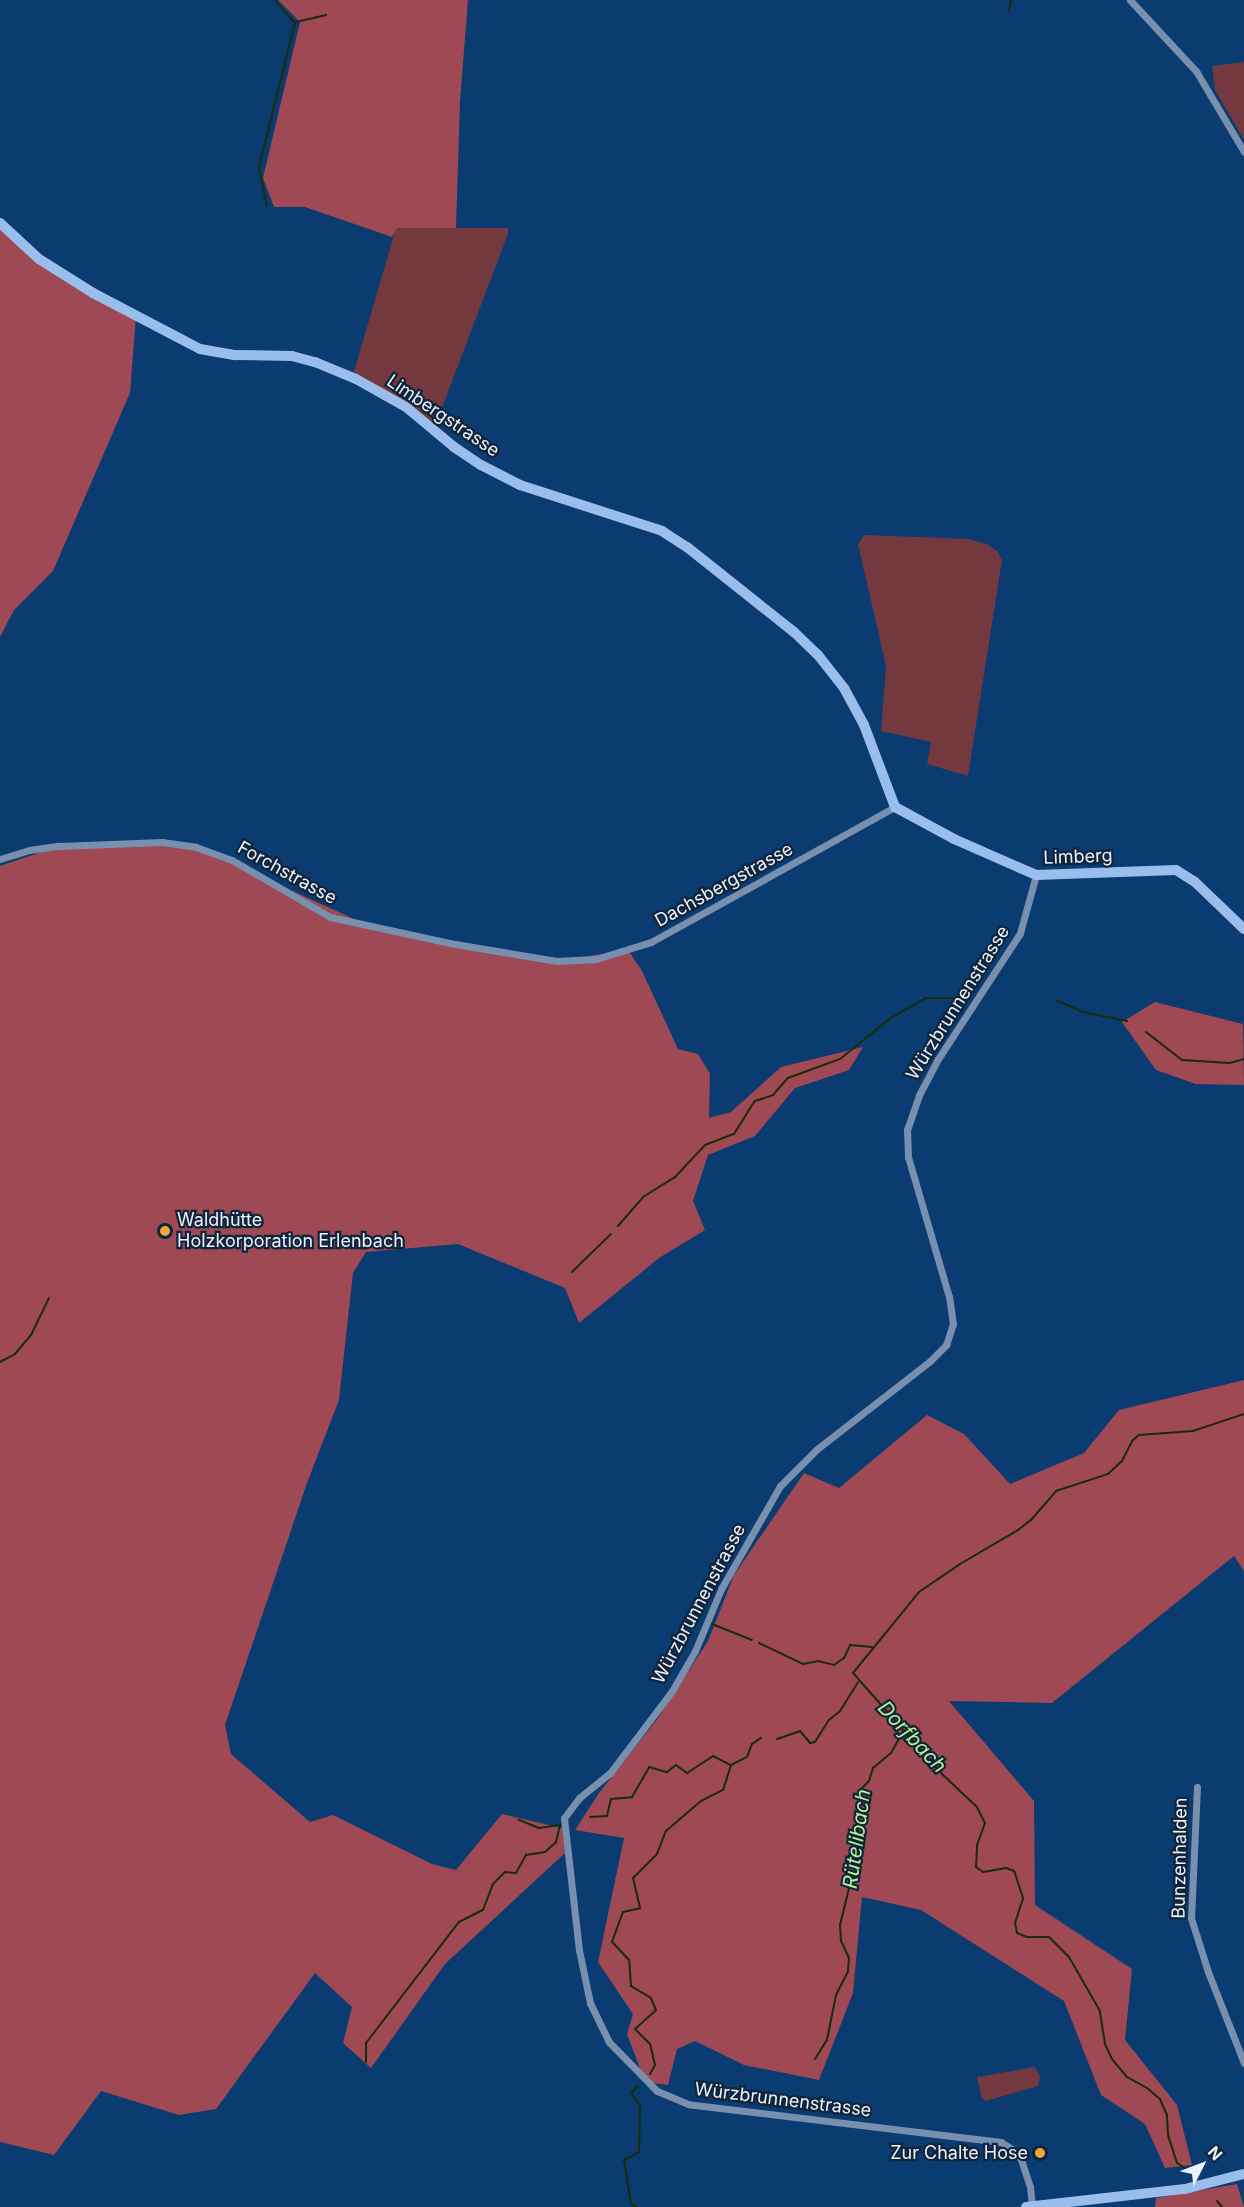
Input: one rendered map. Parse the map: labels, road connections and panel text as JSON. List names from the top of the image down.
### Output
{
  "streets": {
    "street": [
      "Limbergstrasse",
      "Limberg",
      "Forchstrasse",
      "Dachsbergstrasse",
      "Würzbrunnenstrasse",
      "Bunzenhalden"
    ]
  },
  "crossings": [
    ["Limbergstrasse", "Limberg"],
    ["Limbergstrasse", "Dachsbergstrasse"],
    ["Limberg", "Dachsbergstrasse"],
    ["Limberg", "Würzbrunnenstrasse"],
    ["Forchstrasse", "Dachsbergstrasse"]
  ],
  "water": ["Dorfbach", "Rütelibach"],
  "places": ["Waldhütte Holzkorporation Erlenbach", "Zur Chalte Hose"],
  "north": "top right"
}
